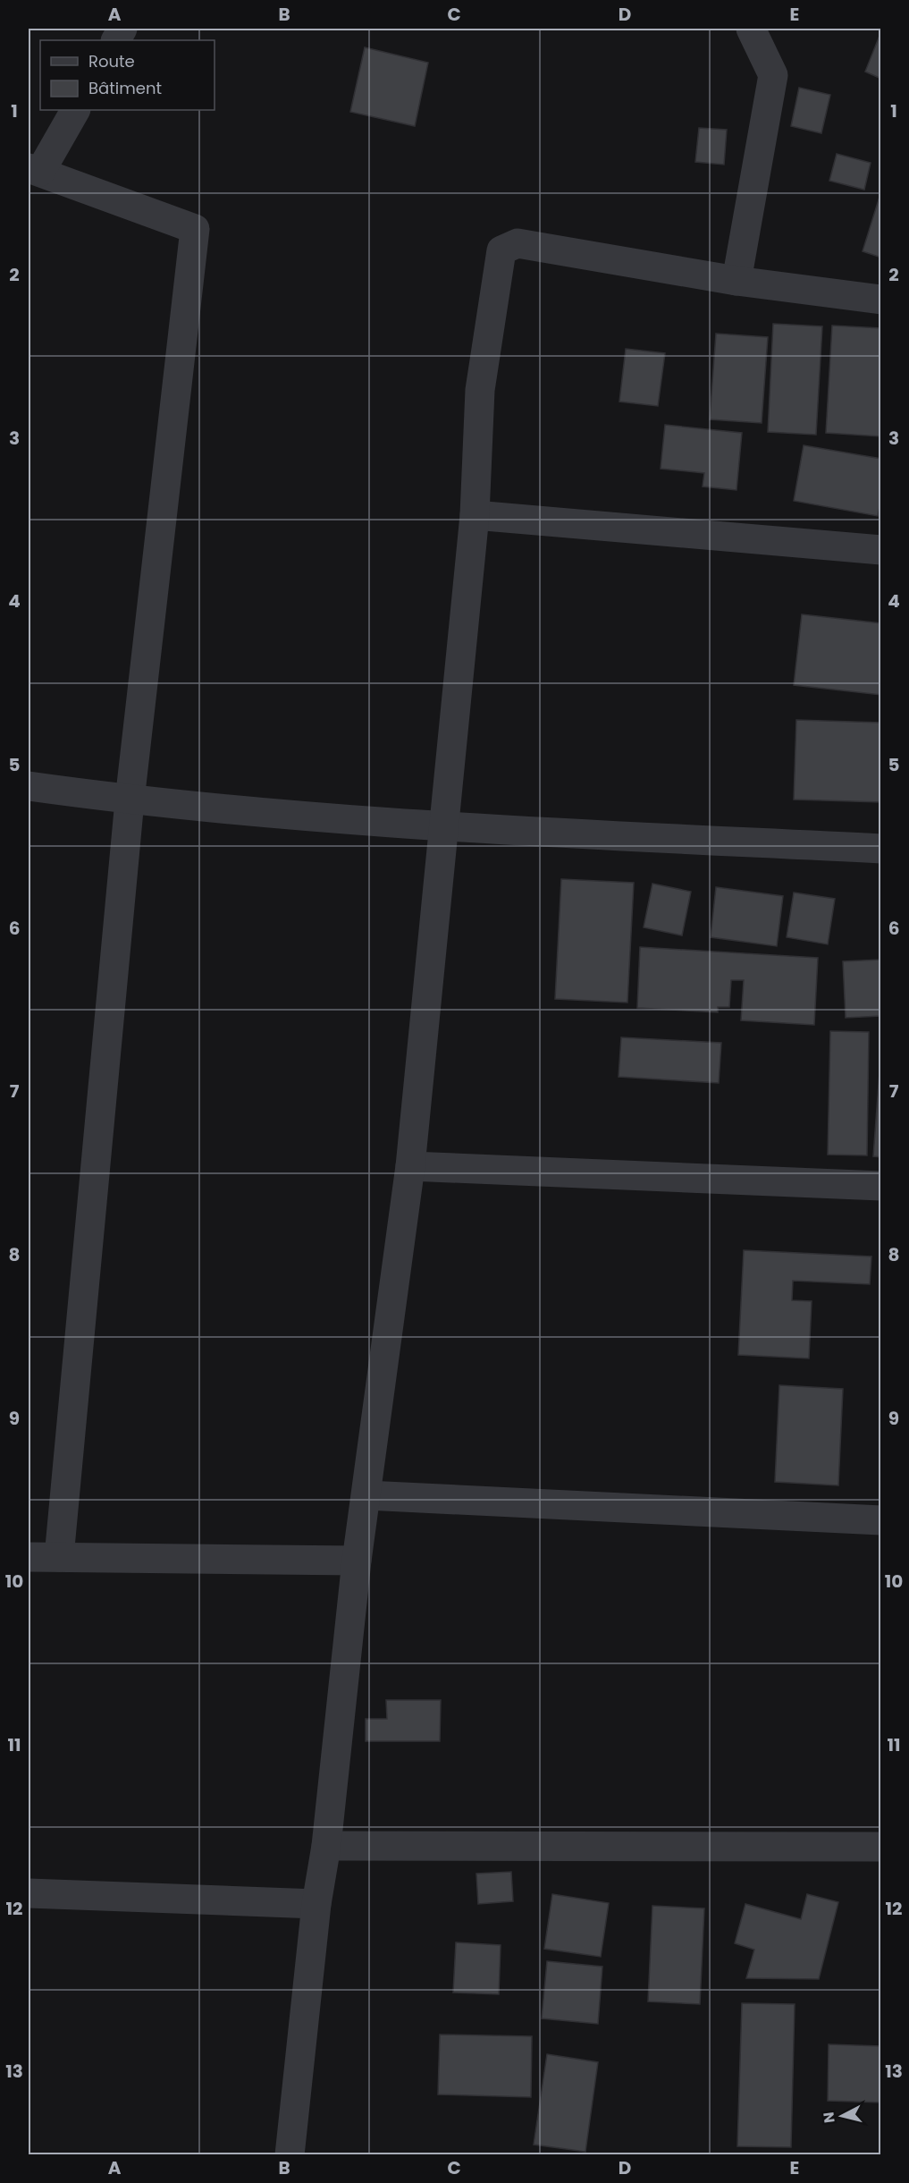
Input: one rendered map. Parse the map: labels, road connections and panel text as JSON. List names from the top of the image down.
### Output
{
  "legend": ["Route", "Bâtiment"],
  "north": "left",
  "grid": {
    "columns": [
      "A",
      "B",
      "C",
      "D",
      "E"
    ],
    "rows": [
      "1",
      "2",
      "3",
      "4",
      "5",
      "6",
      "7",
      "8",
      "9",
      "10",
      "11",
      "12",
      "13"
    ]
  }
}
